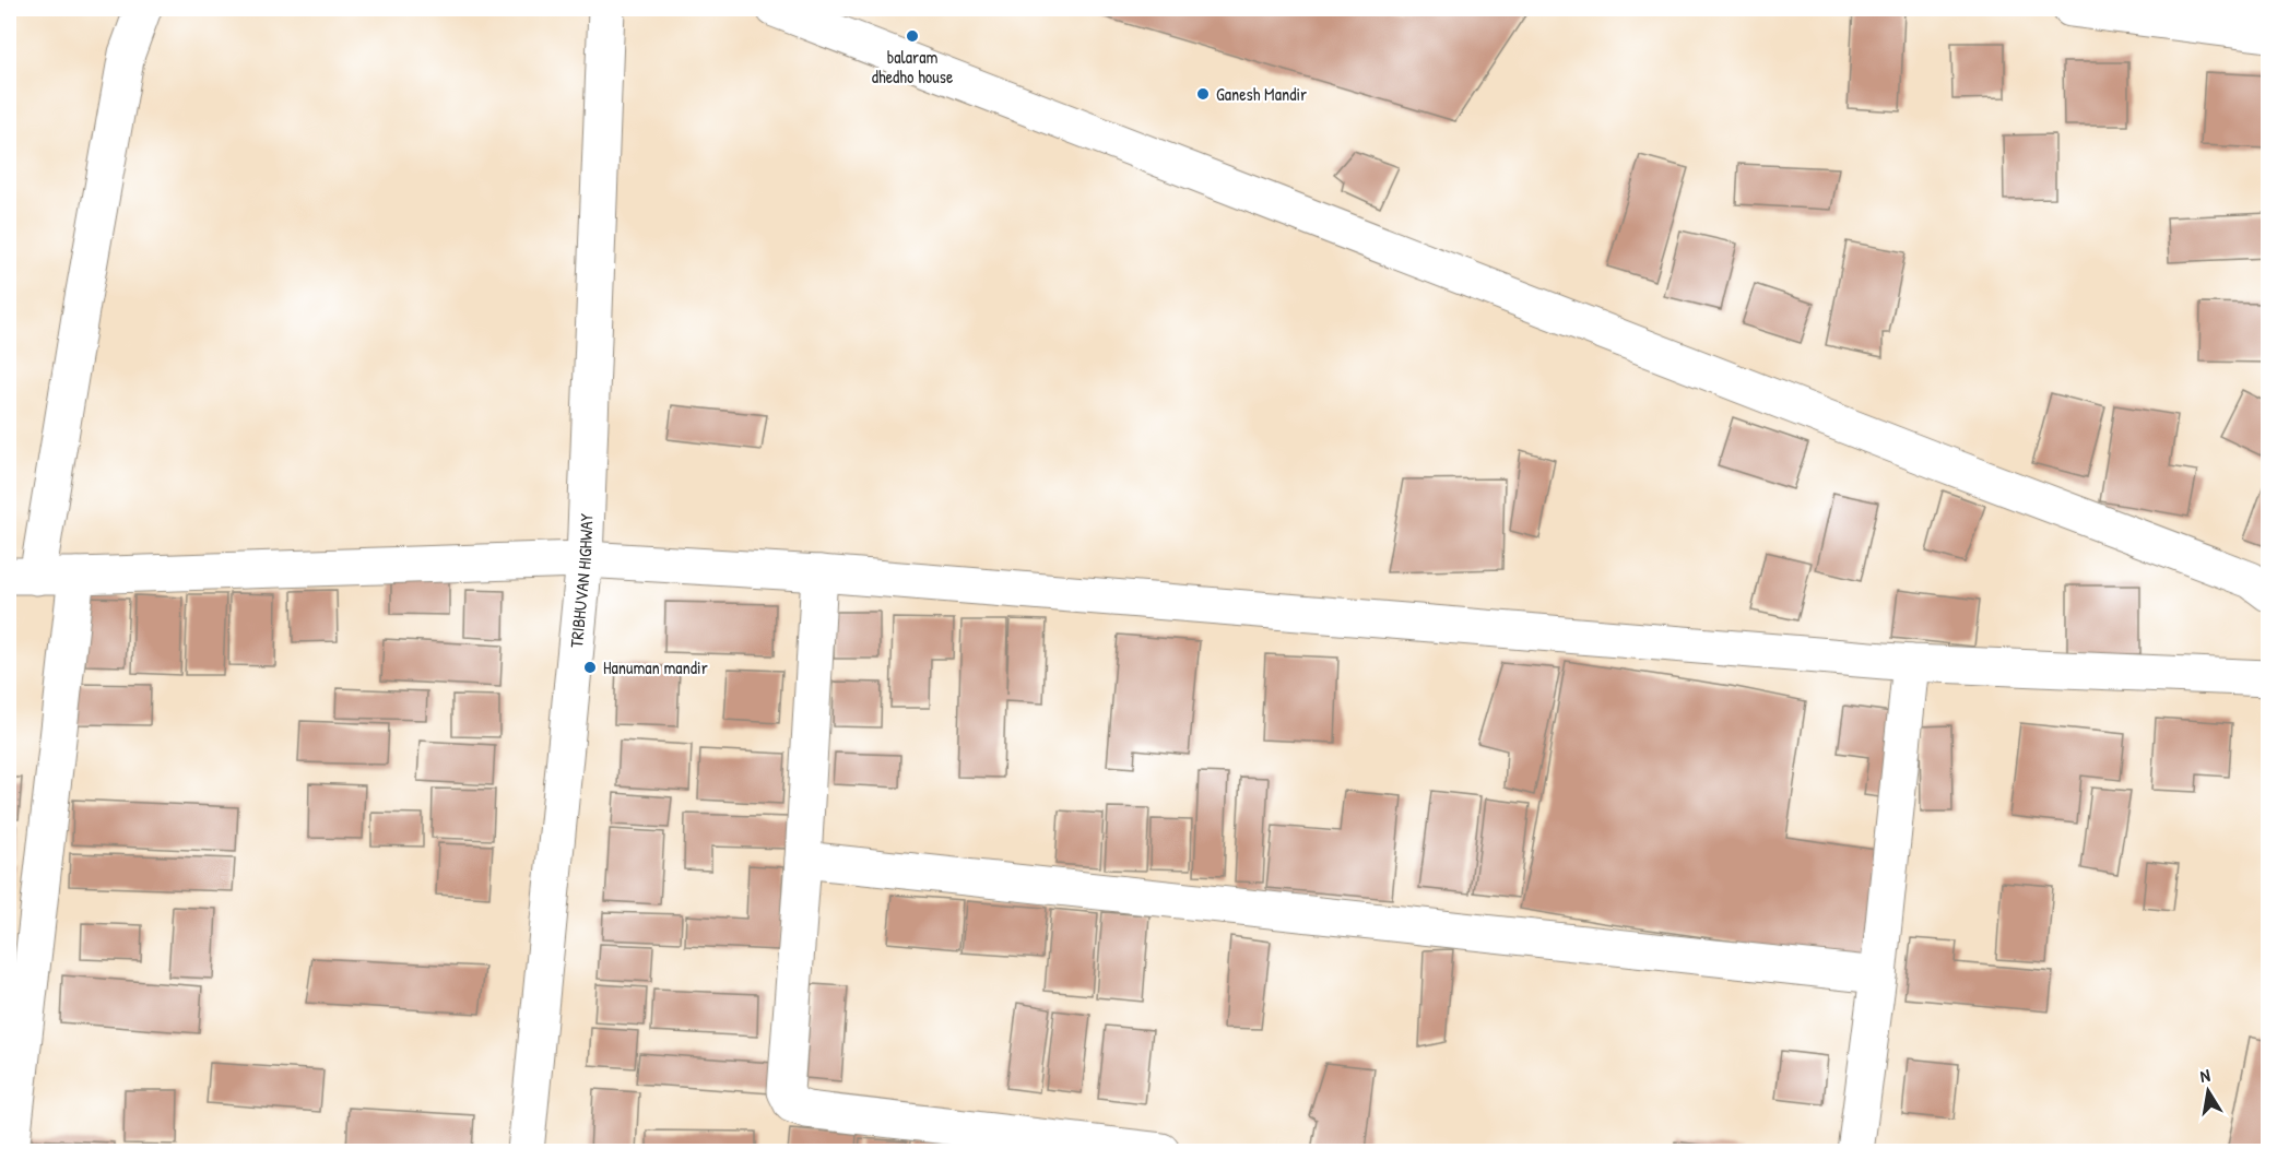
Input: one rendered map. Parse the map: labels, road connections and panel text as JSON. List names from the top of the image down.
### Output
{
  "streets": {
    "street": ["TRIBHUVAN HIGHWAY"]
  },
  "places": ["balaram dhedho house", "Ganesh Mandir", "Hanuman mandir"],
  "north": "top"
}
